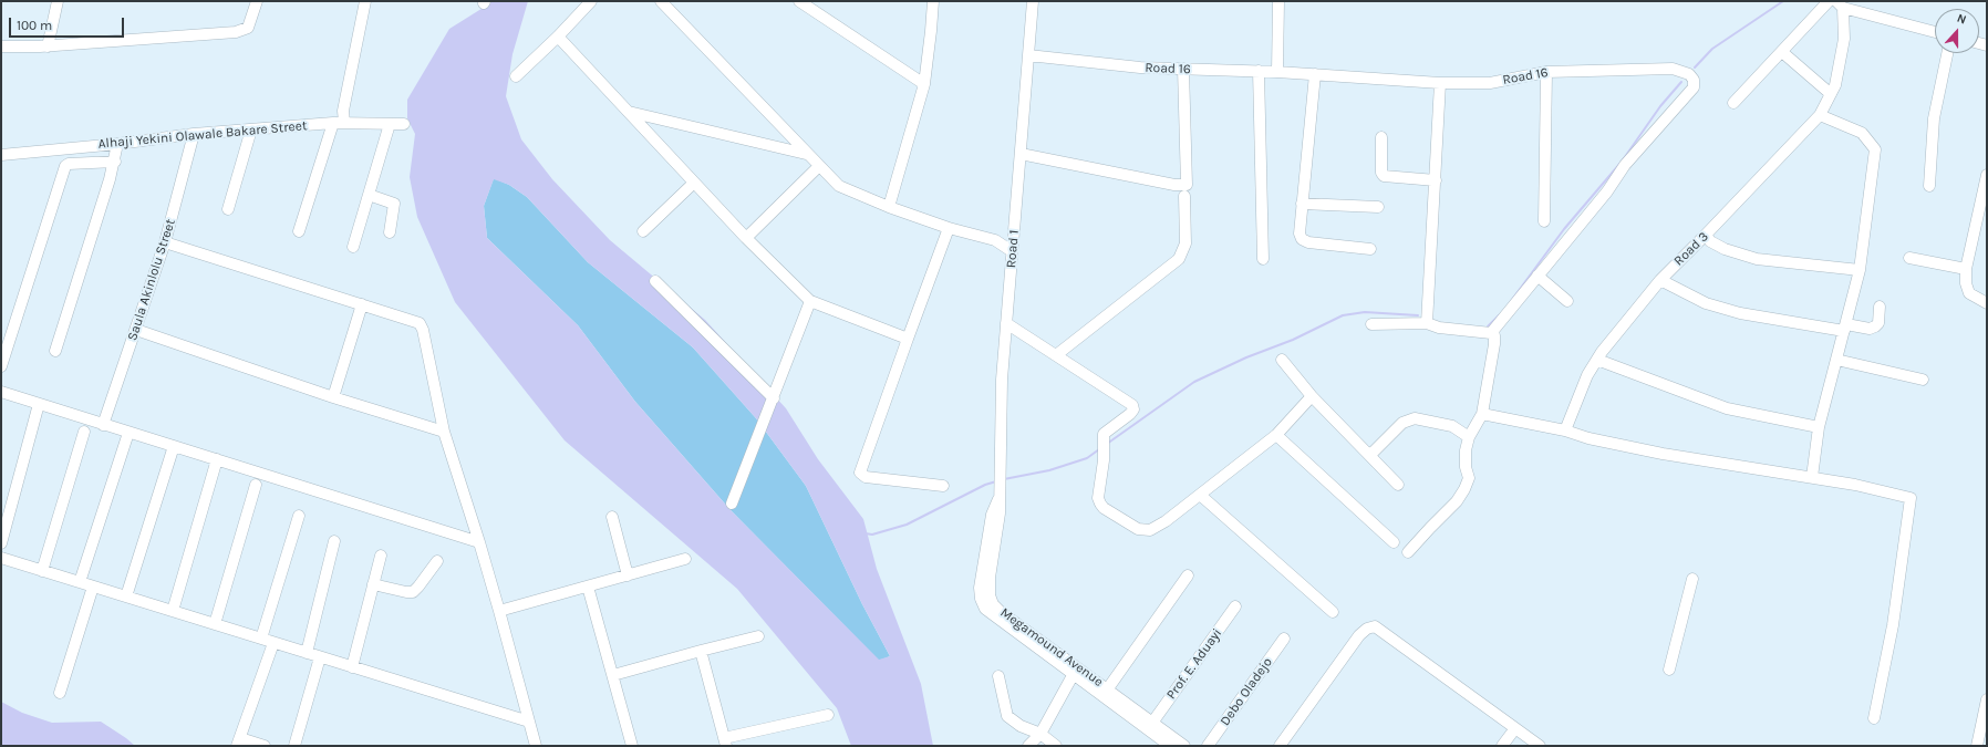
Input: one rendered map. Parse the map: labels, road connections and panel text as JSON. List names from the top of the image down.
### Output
{
  "streets": {
    "street": [
      "Road 16",
      "Alhaji Yekini Olawale Bakare Street",
      "Road 1",
      "Road 3",
      "Saula Akinlolu Street",
      "Megamound Avenue",
      "Prof. E. Aduayi",
      "Debo Oladejo"
    ]
  },
  "crossings": [
    ["Road 16", "Road 1"],
    ["Alhaji Yekini Olawale Bakare Street", "Saula Akinlolu Street"],
    ["Road 1", "Megamound Avenue"],
    ["Megamound Avenue", "Prof. E. Aduayi"]
  ],
  "scale_bar": "100 m",
  "north": "top"
}
